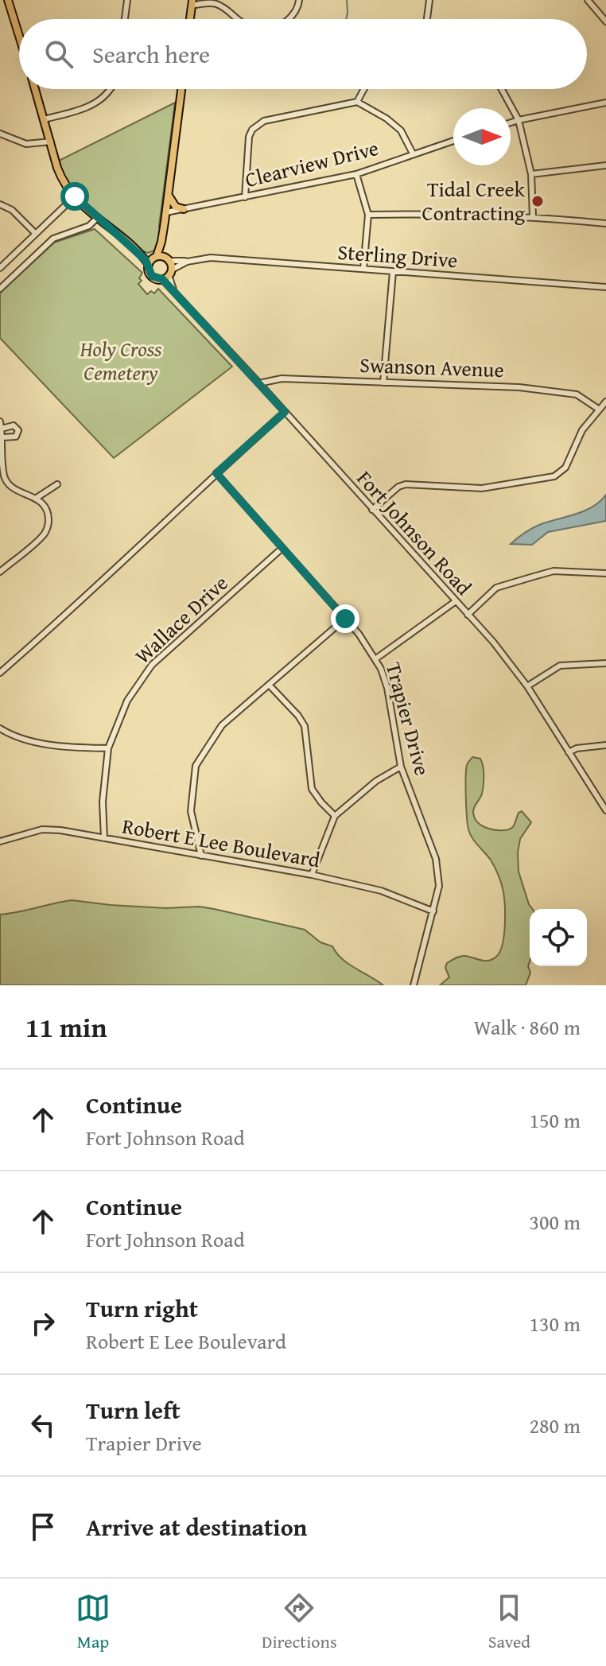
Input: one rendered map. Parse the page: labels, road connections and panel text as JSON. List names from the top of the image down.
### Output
{
  "streets": {
    "street": [
      "Clearview Drive",
      "Sterling Drive",
      "Swanson Avenue",
      "Fort Johnson Road",
      "Wallace Drive",
      "Trapier Drive",
      "Robert E Lee Boulevard"
    ]
  },
  "crossings": [
    ["Sterling Drive", "Fort Johnson Road"],
    ["Swanson Avenue", "Fort Johnson Road"],
    ["Wallace Drive", "Trapier Drive"],
    ["Wallace Drive", "Robert E Lee Boulevard"],
    ["Trapier Drive", "Robert E Lee Boulevard"]
  ],
  "parks": ["Holy Cross Cemetery"],
  "places": ["Tidal Creek Contracting"],
  "north": "right",
  "page": {
    "search": "Search here",
    "heading": ["11 min", "Walk · 860 m"],
    "list": [
      ["Continue", "Fort Johnson Road", "150 m"],
      ["Continue", "Fort Johnson Road", "300 m"],
      ["Turn right", "Robert E Lee Boulevard", "130 m"],
      ["Turn left", "Trapier Drive", "280 m"],
      "Arrive at destination"
    ],
    "nav": ["Map", "Directions", "Saved"]
  }
}
